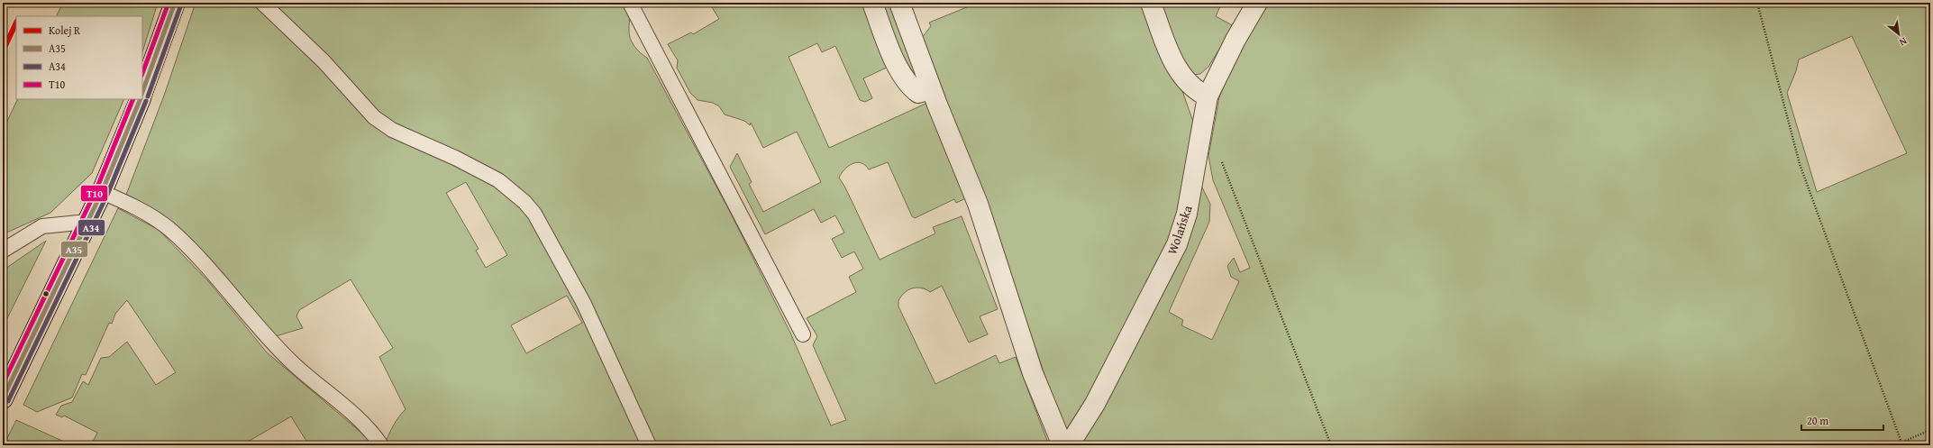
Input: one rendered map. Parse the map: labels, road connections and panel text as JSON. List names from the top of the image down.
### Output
{
  "streets": {
    "street": ["Wolańska"]
  },
  "lines": [
    "transit line A35",
    "transit line T10",
    "transit line A34",
    "rail line R"
  ],
  "legend": [
    "Kolej R",
    "A35",
    "A34",
    "T10"
  ],
  "scale_bar": "20 m",
  "north": "bottom right"
}
